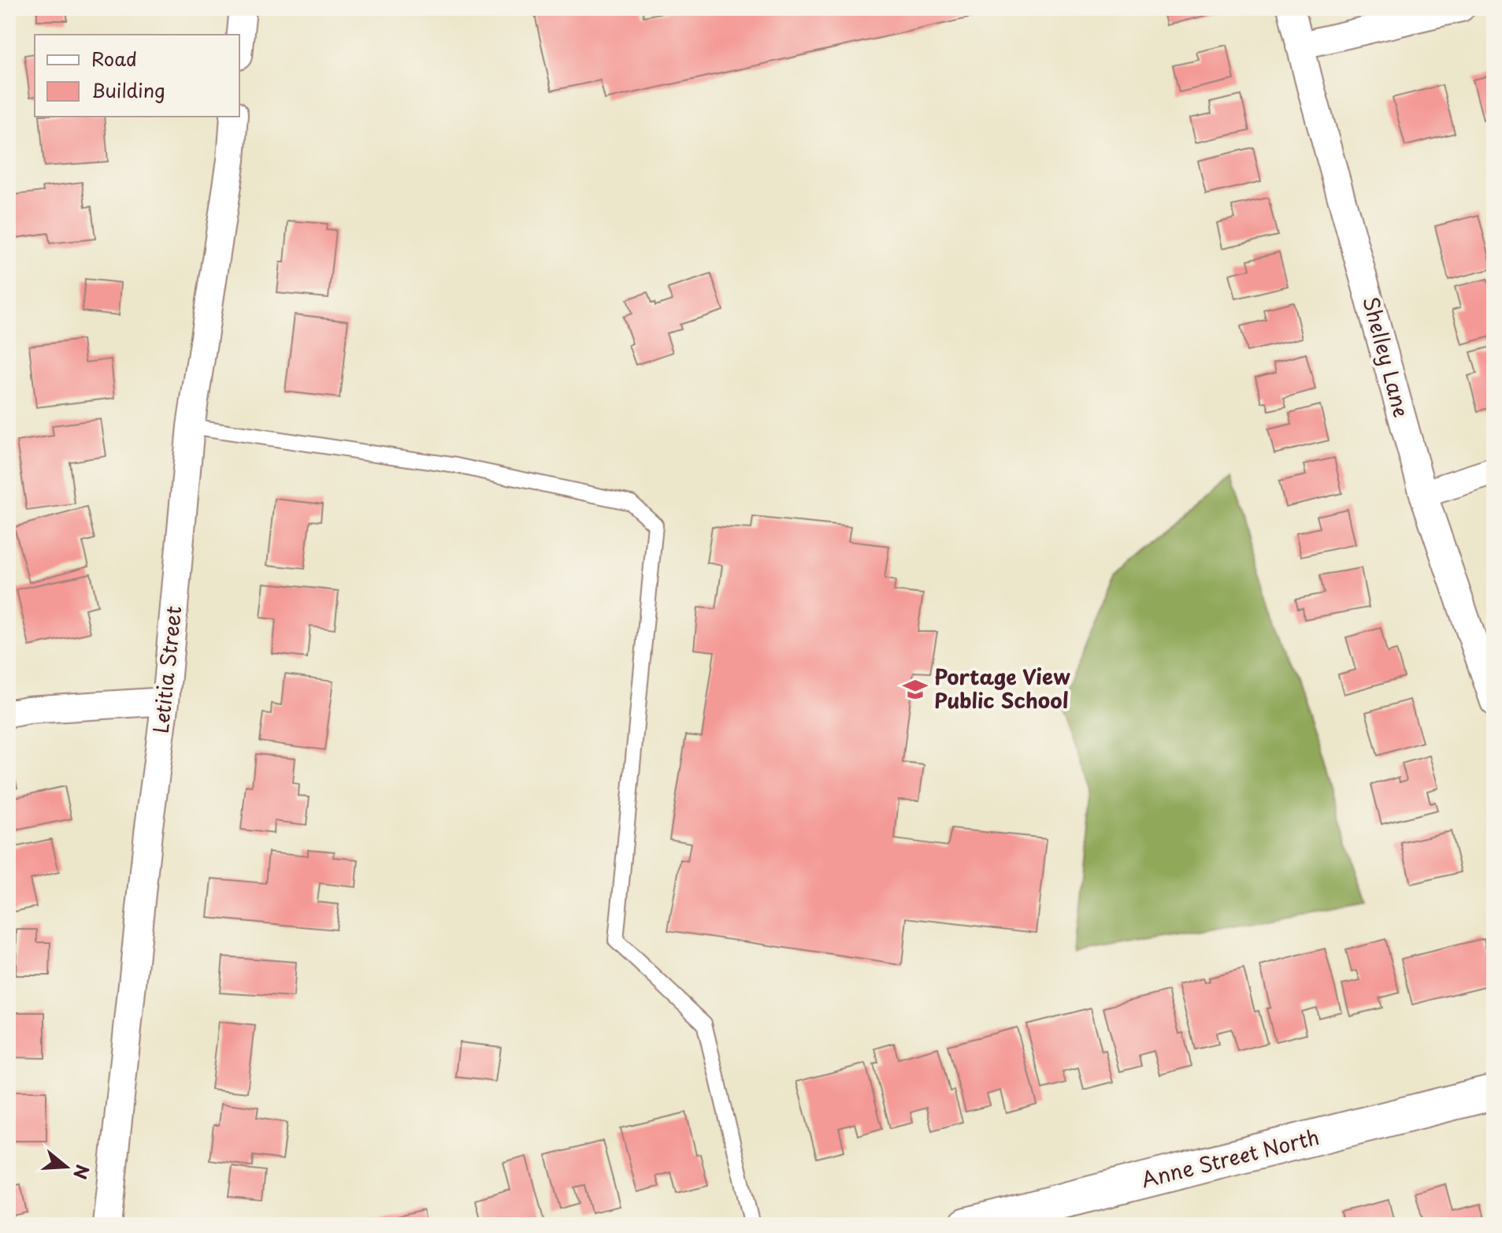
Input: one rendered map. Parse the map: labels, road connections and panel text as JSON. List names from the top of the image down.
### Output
{
  "streets": {
    "street": ["Shelley Lane", "Letitia Street", "Anne Street North"]
  },
  "places": {
    "school or university": ["Portage View Public School"]
  },
  "legend": ["Road", "Building"],
  "north": "right"
}
